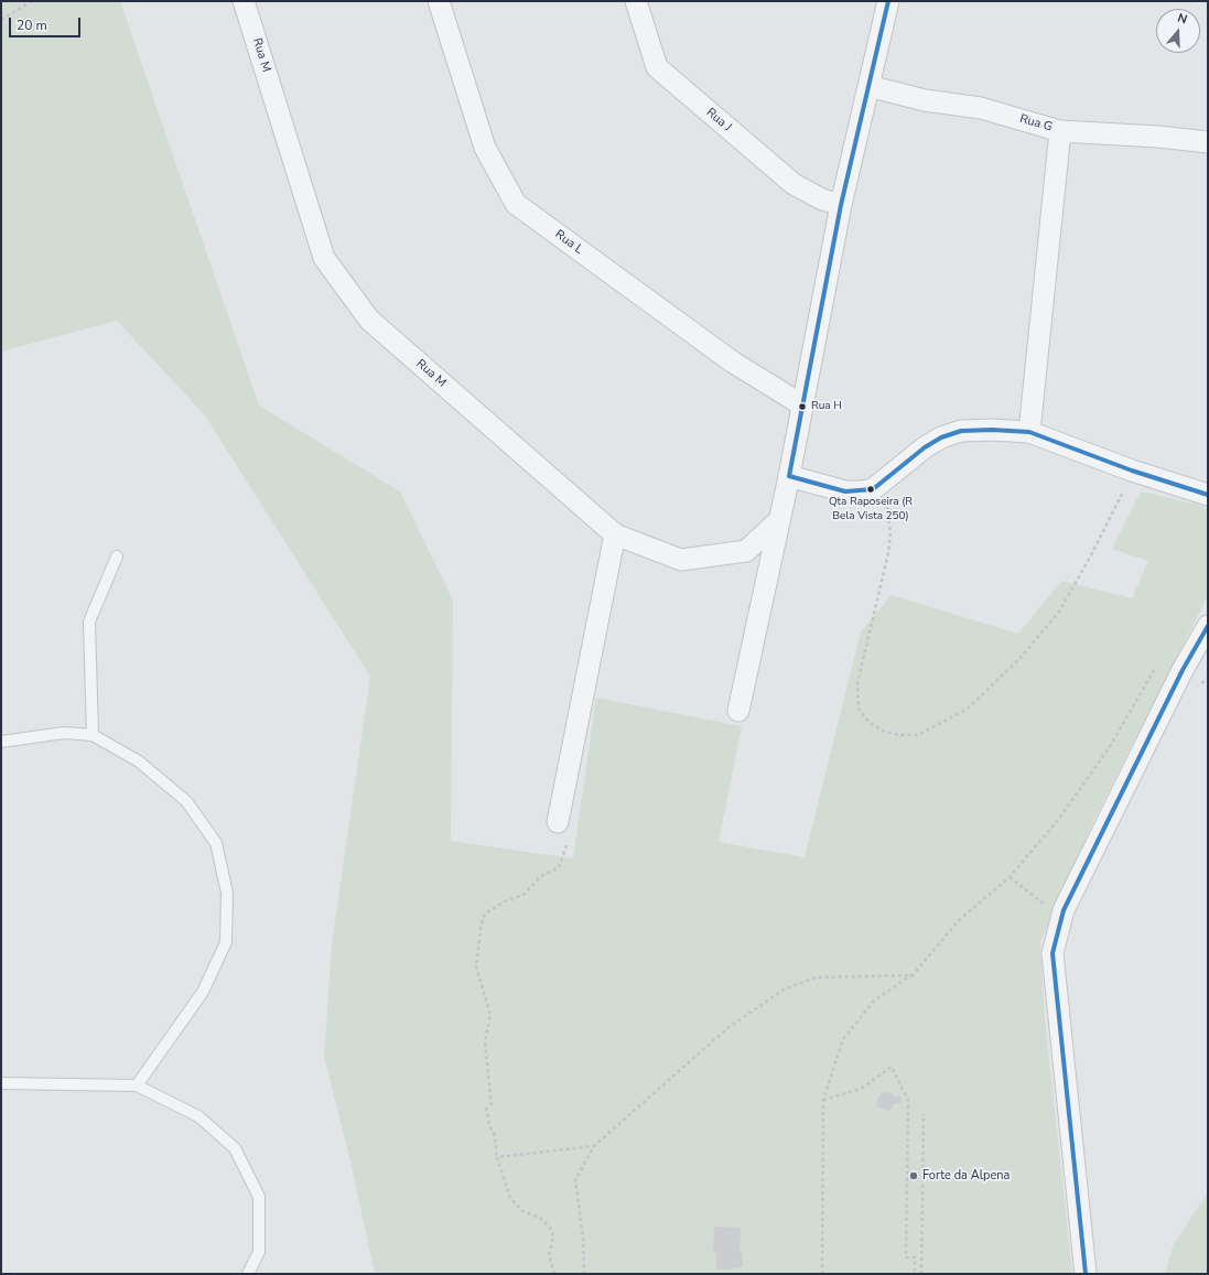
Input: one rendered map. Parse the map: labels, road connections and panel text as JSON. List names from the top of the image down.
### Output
{
  "streets": {
    "street": [
      "Rua M",
      "Rua J",
      "Rua G",
      "Rua L"
    ]
  },
  "places": ["Rua H", "Qta Raposeira (R Bela Vista 250)", "Forte da Alpena"],
  "scale_bar": "20 m",
  "north": "top"
}
